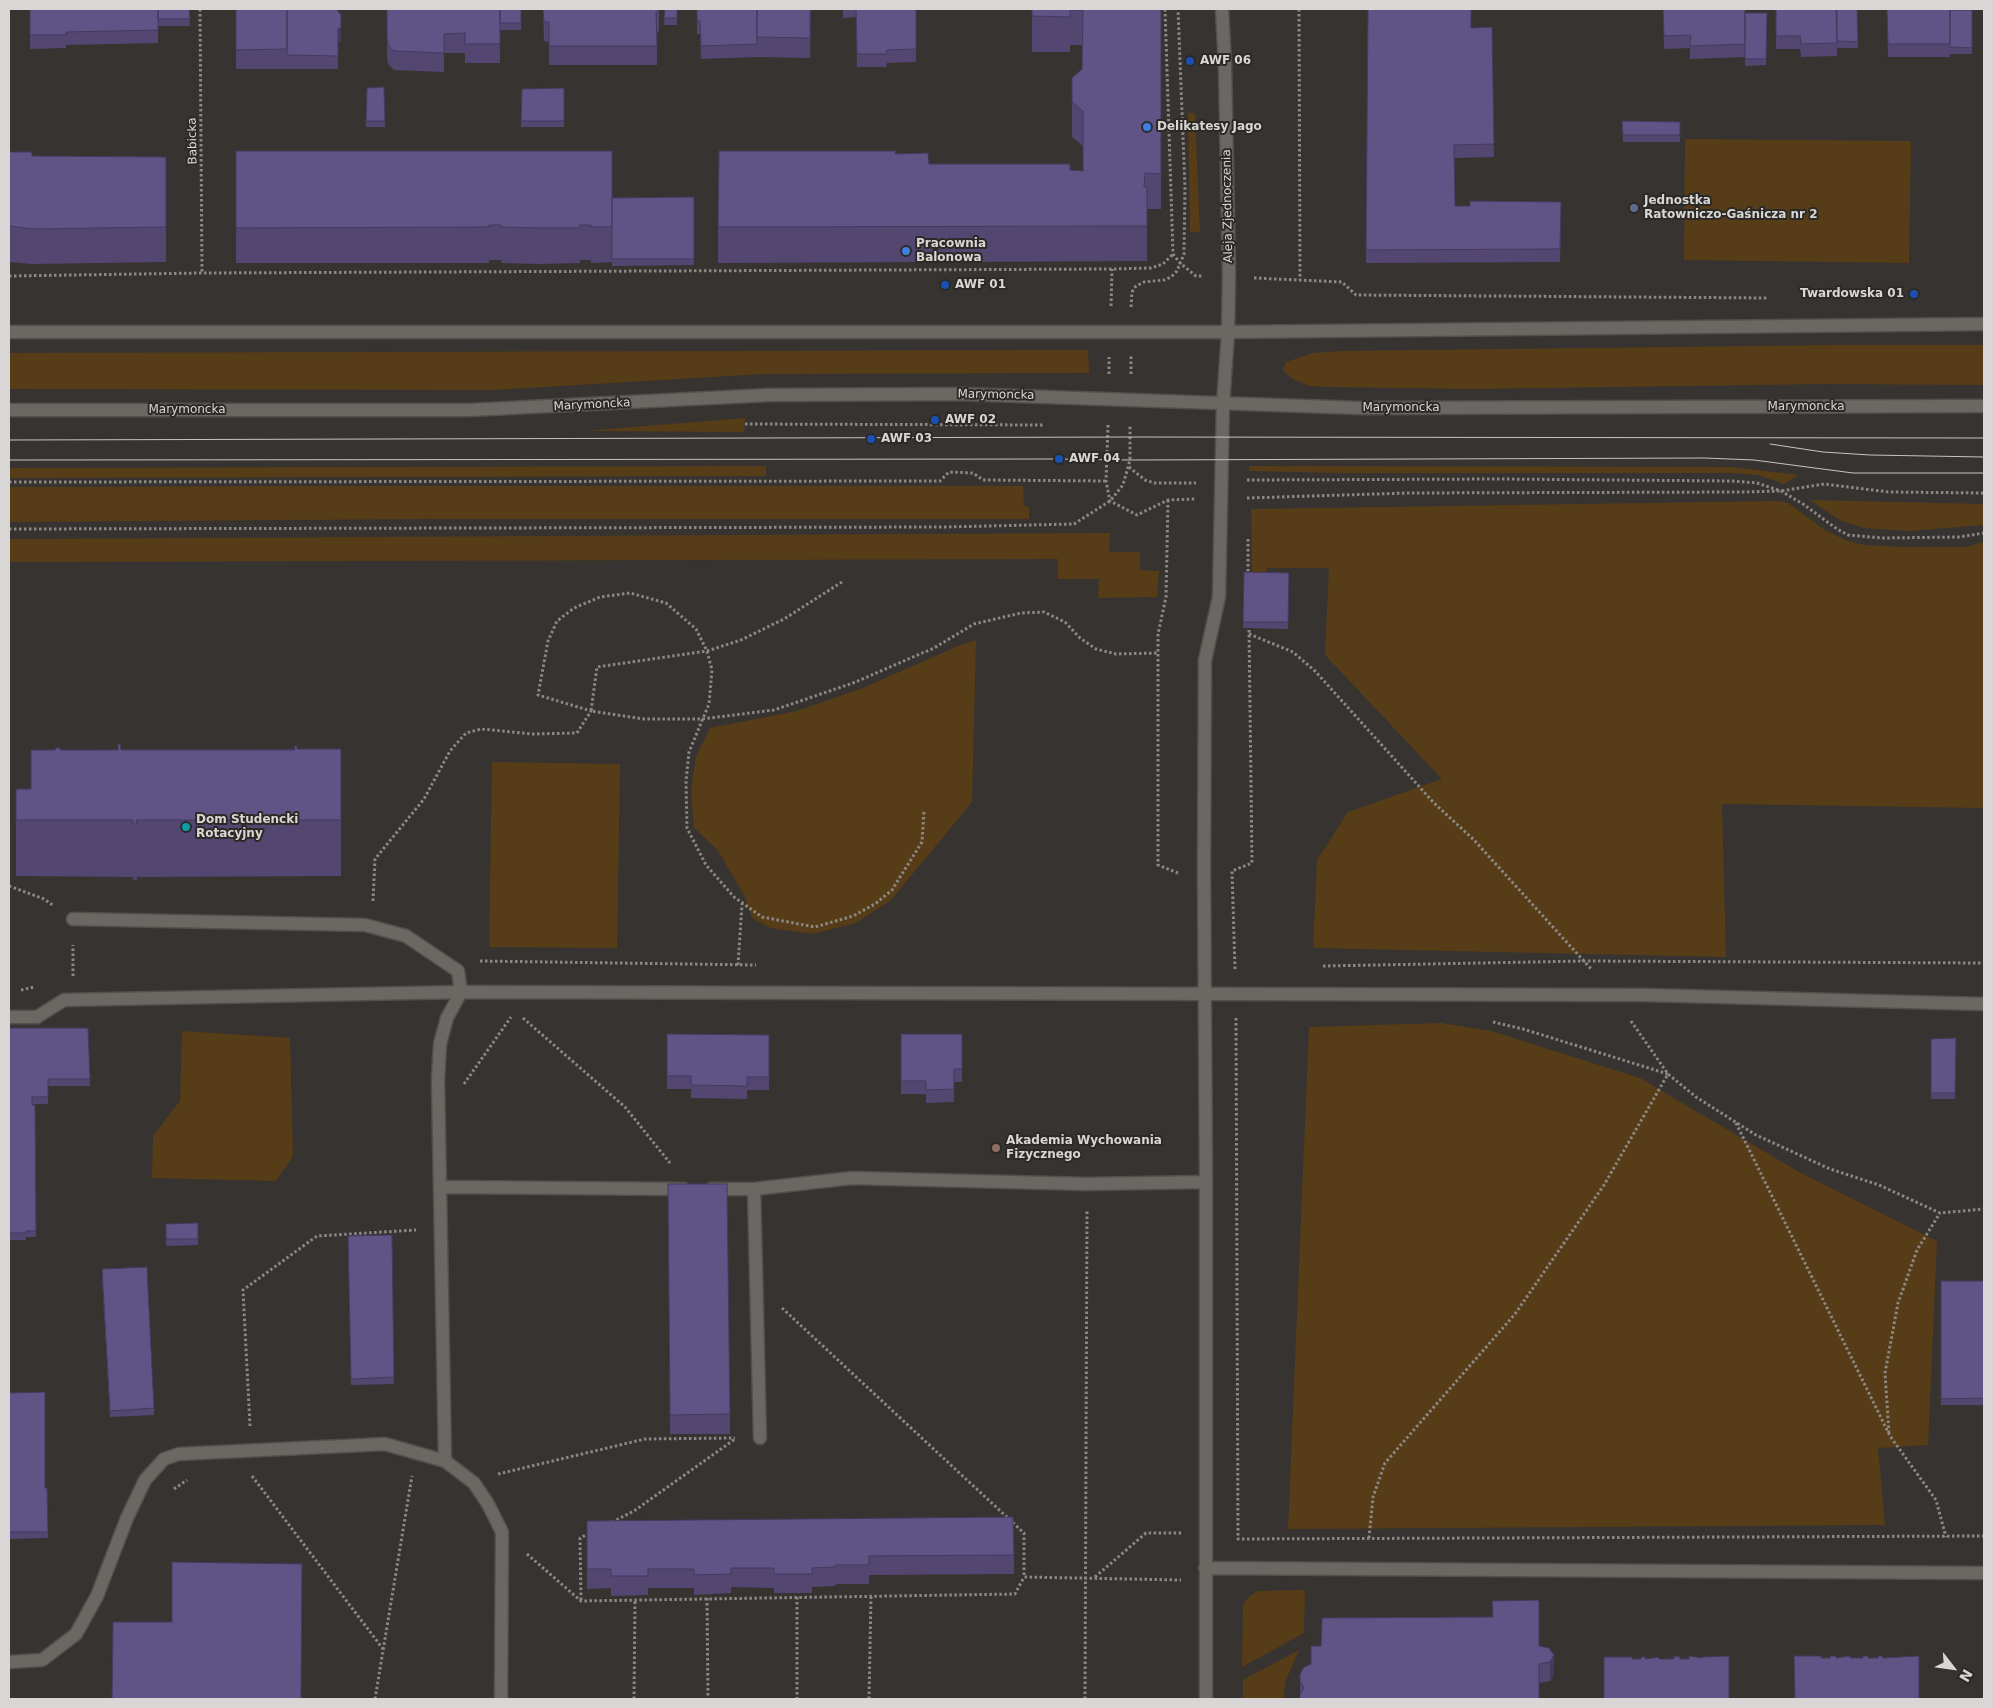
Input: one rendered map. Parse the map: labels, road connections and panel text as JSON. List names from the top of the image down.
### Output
{
  "streets": {
    "street": ["Aleja Zjednoczenia", "Marymoncka"],
    "path": ["Babicka"]
  },
  "crossings": [
    ["Aleja Zjednoczenia", "Marymoncka"]
  ],
  "places": [
    "AWF 06",
    "Delikatesy Jago",
    "Jednostka Ratowniczo-Gaśnicza nr 2",
    "Pracownia Balonowa",
    "AWF 01",
    "Twardowska 01",
    "AWF 02",
    "AWF 03",
    "AWF 04",
    "Dom Studencki Rotacyjny",
    "Akademia Wychowania Fizycznego"
  ],
  "north": "bottom right"
}
